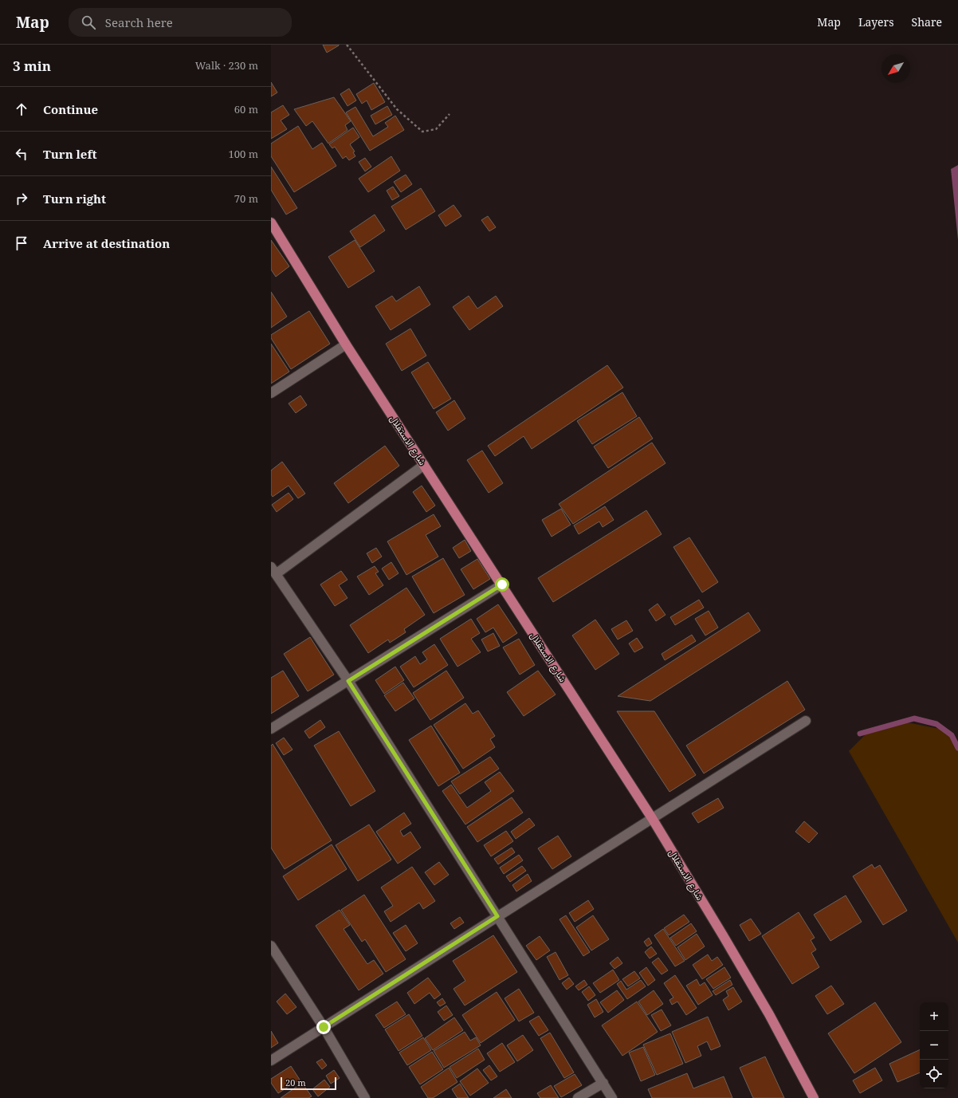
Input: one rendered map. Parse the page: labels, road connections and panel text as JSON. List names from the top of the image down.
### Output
{
  "streets": {
    "highway": ["شارع الاستقلال"]
  },
  "scale_bar": "20 m",
  "north": "bottom left",
  "page": {
    "header": "Map",
    "search": "Search here",
    "nav": ["Map", "Layers", "Share"],
    "heading": ["3 min", "Walk · 230 m"],
    "list": [
      ["Continue", "60 m"],
      ["Turn left", "100 m"],
      ["Turn right", "70 m"],
      "Arrive at destination"
    ],
    "map_buttons": ["+", "−"],
    "scale": "20 m"
  }
}
